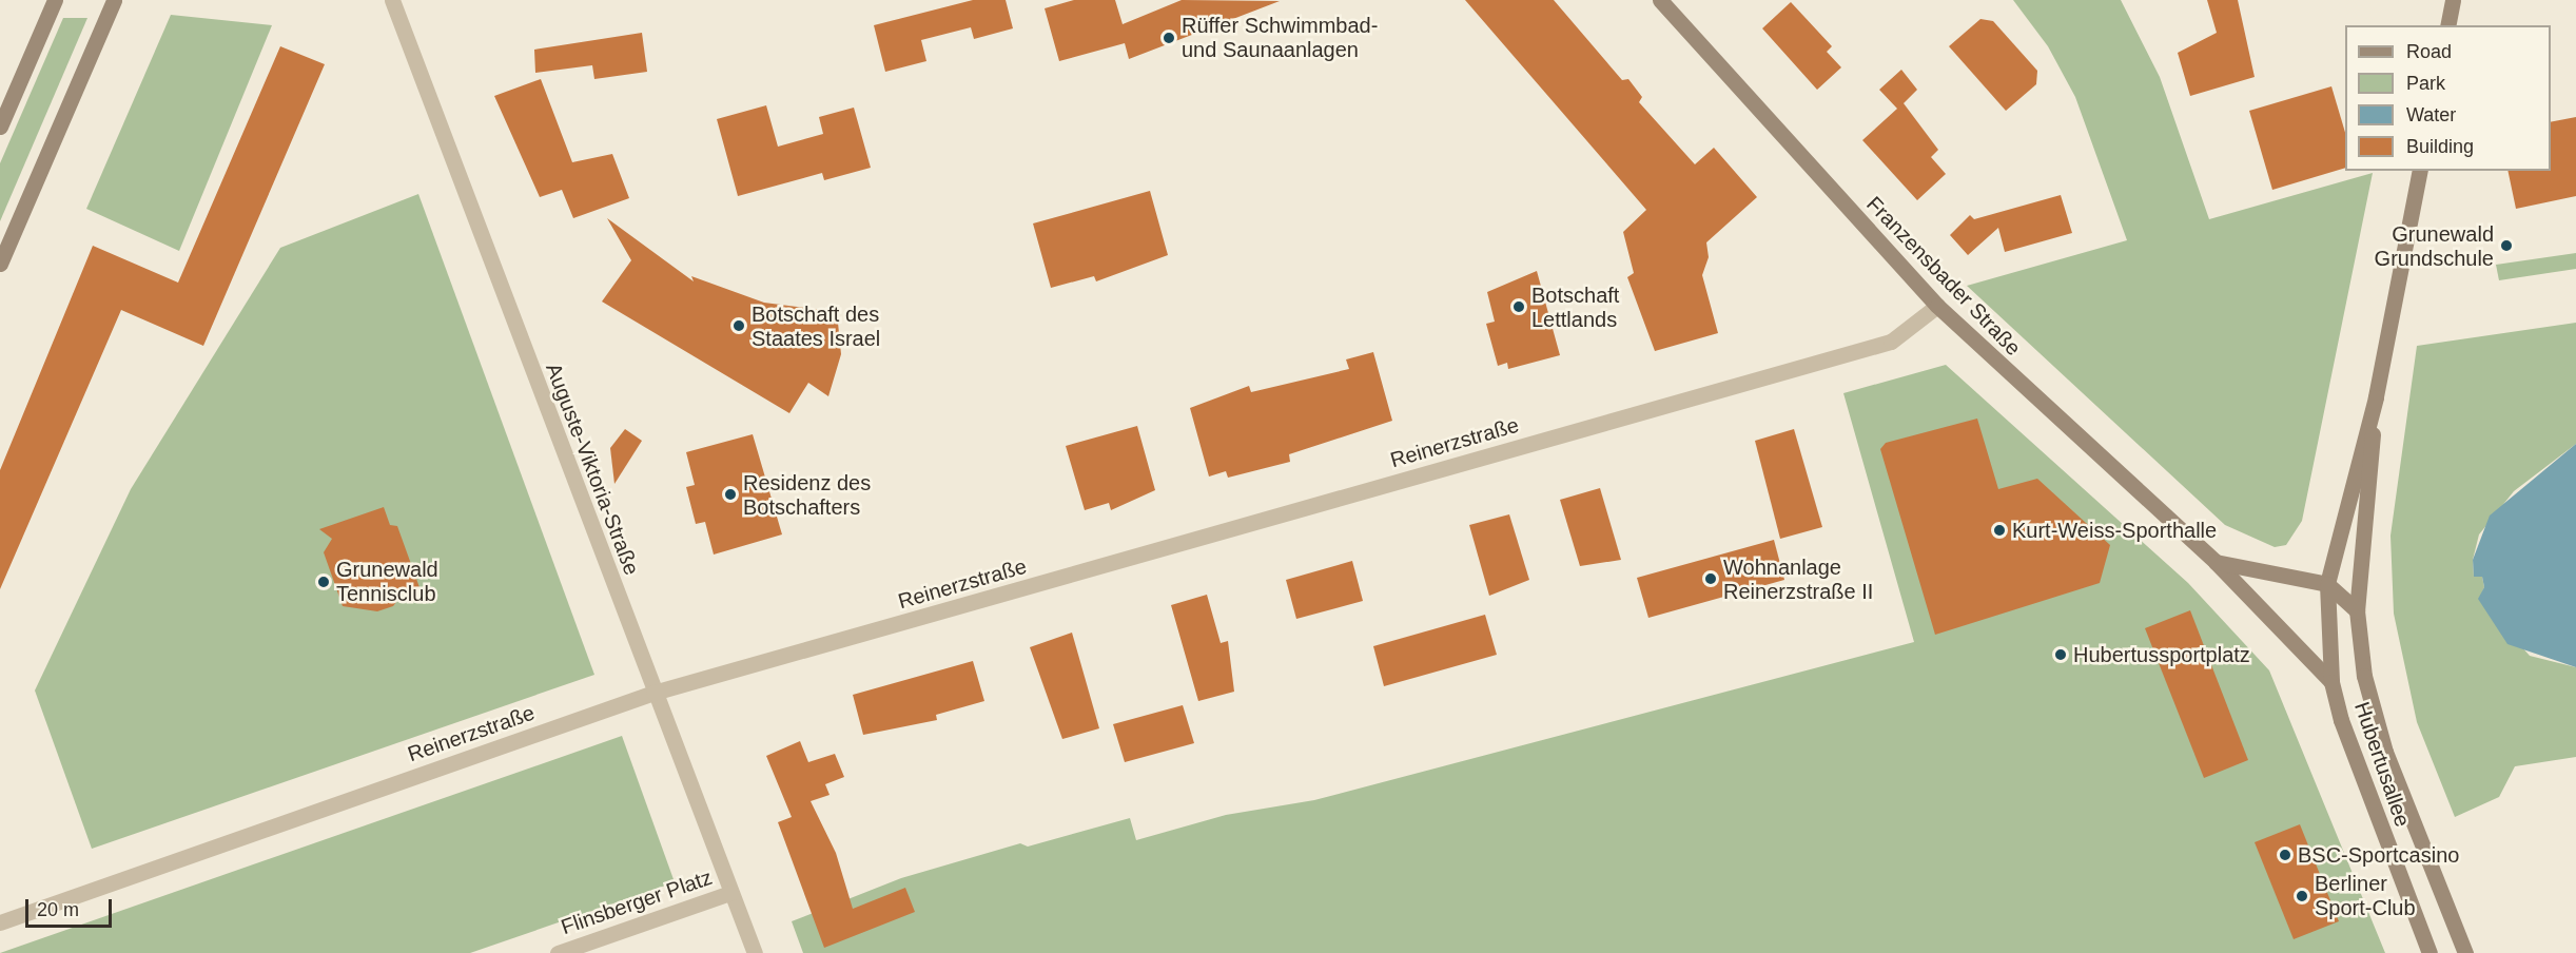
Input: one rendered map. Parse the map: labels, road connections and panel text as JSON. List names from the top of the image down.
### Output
{
  "streets": {
    "main road": ["Franzensbader Straße", "Hubertusallee"],
    "street": ["Reinerzstraße", "Auguste-Viktoria-Straße", "Flinsberger Platz"]
  },
  "crossings": [
    ["Franzensbader Straße", "Reinerzstraße"],
    ["Franzensbader Straße", "Hubertusallee"],
    ["Reinerzstraße", "Auguste-Viktoria-Straße"],
    ["Auguste-Viktoria-Straße", "Flinsberger Platz"]
  ],
  "places": [
    "Rüffer Schwimmbad- und Saunaanlagen",
    "Grunewald Grundschule",
    "Botschaft Lettlands",
    "Botschaft des Staates Israel",
    "Residenz des Botschafters",
    "Kurt-Weiss-Sporthalle",
    "Wohnanlage Reinerzstraße II",
    "Grunewald Tennisclub",
    "Hubertussportplatz",
    "BSC-Sportcasino",
    "Berliner Sport-Club"
  ],
  "legend": [
    "Road",
    "Park",
    "Water",
    "Building"
  ],
  "scale_bar": "20 m"
}
